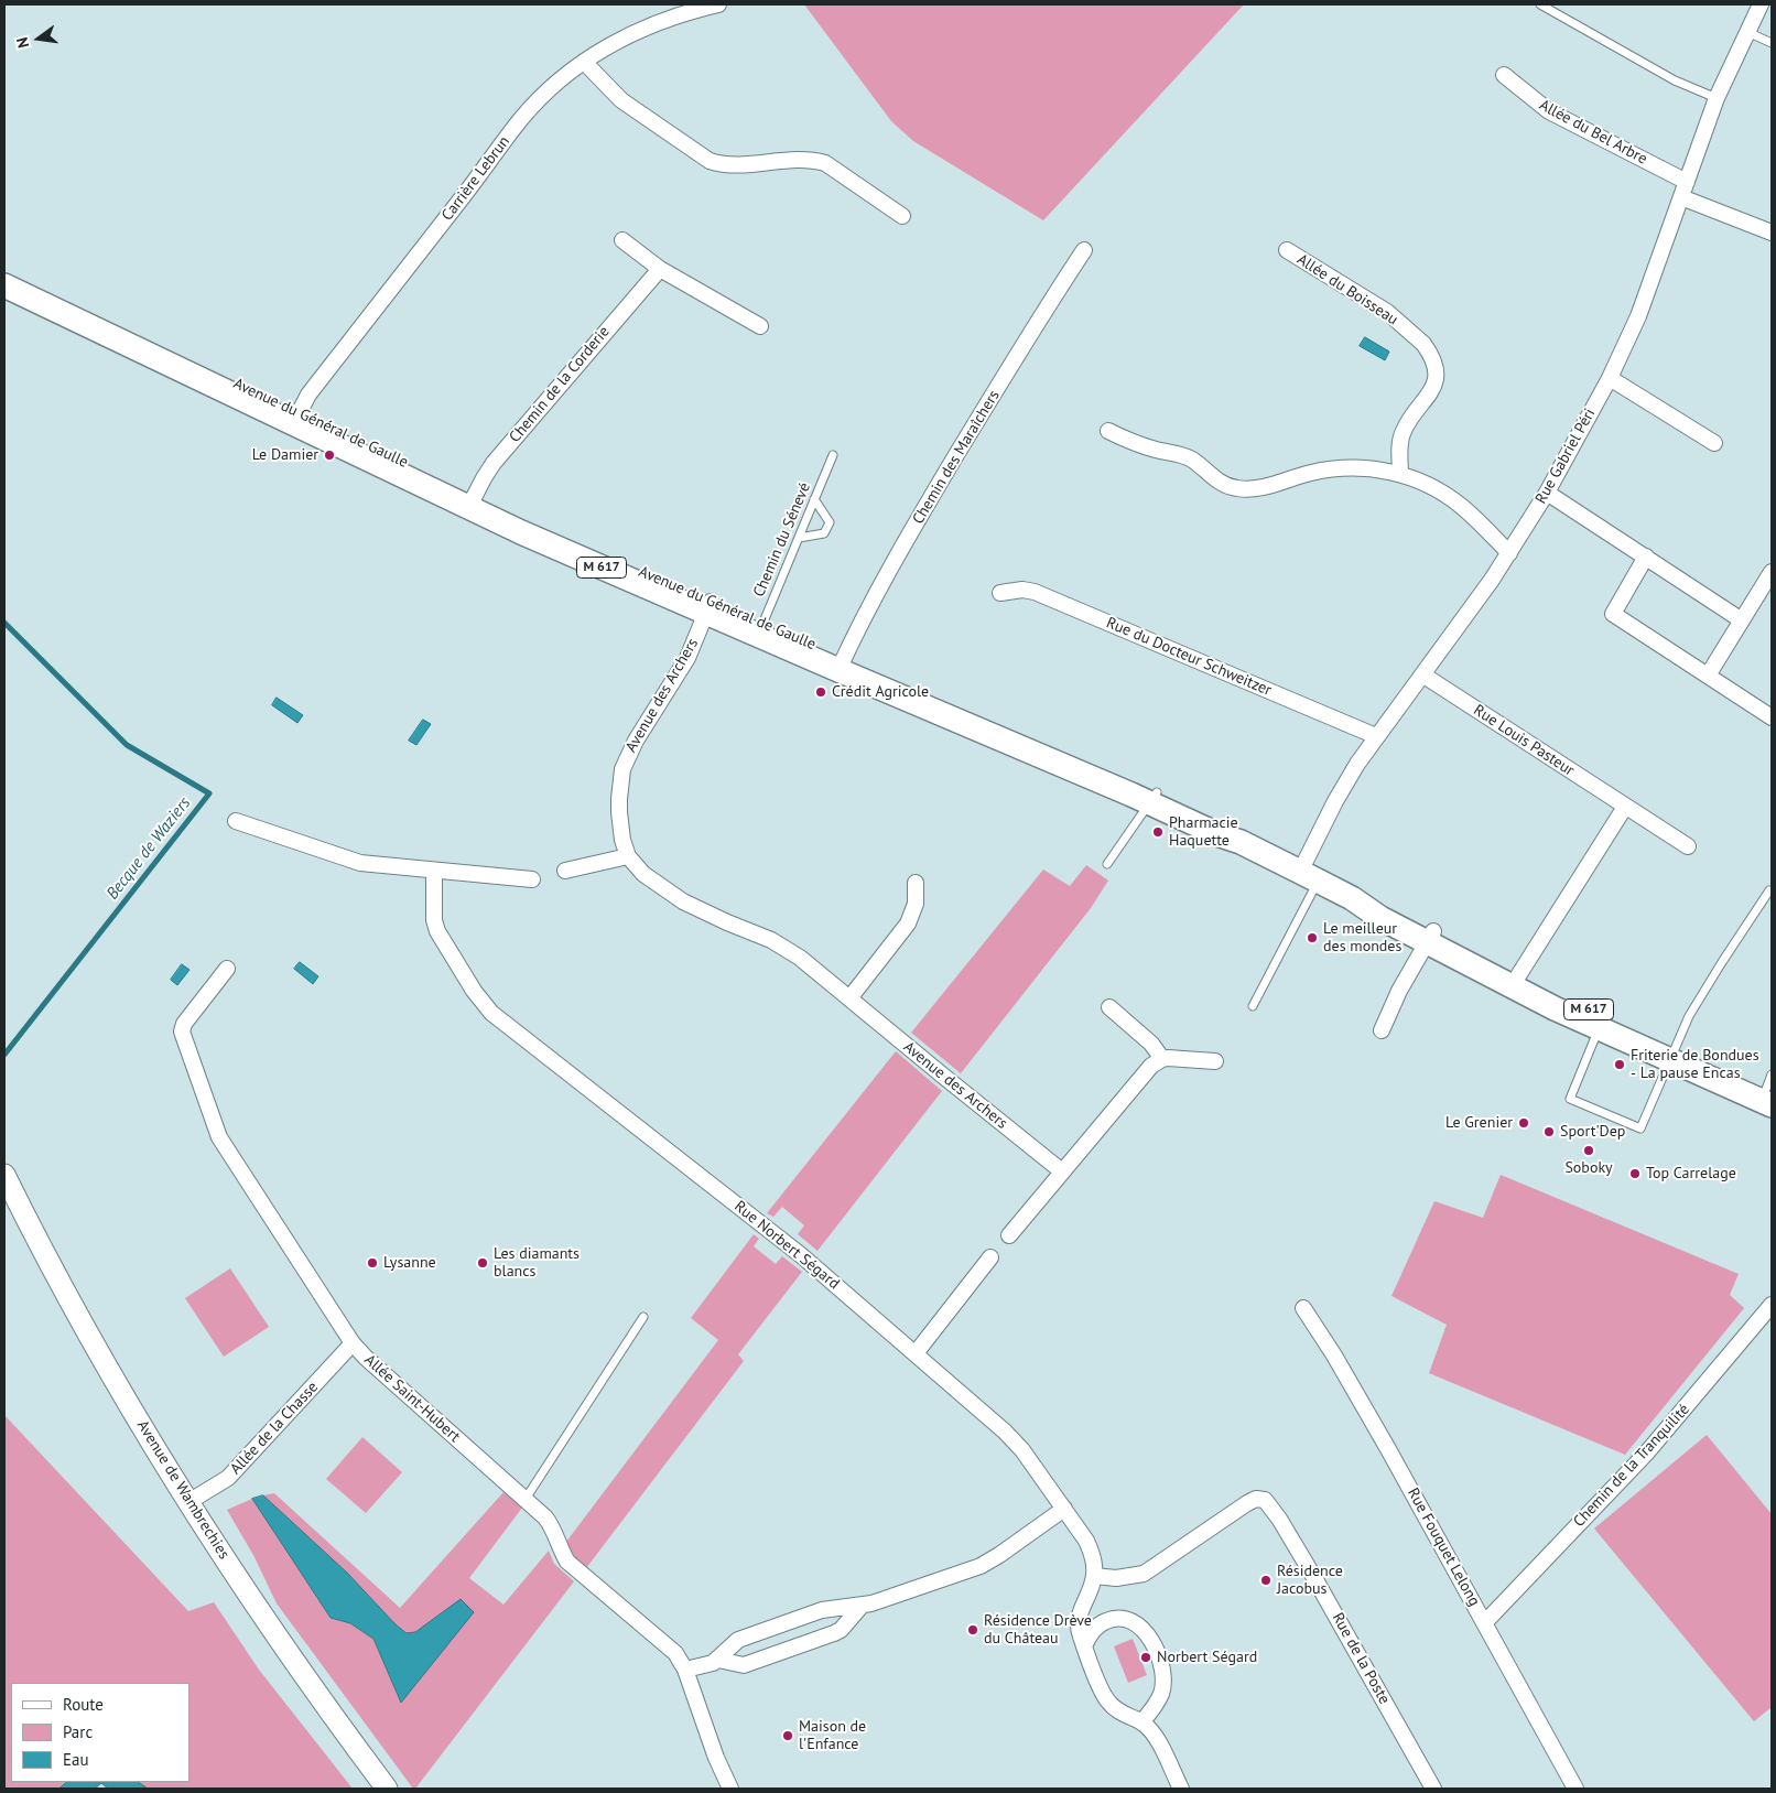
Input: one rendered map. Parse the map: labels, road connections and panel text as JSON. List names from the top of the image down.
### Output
{
  "streets": {
    "main road": ["Avenue du Général de Gaulle", "M 617", "Avenue de Wambrechies"],
    "street": [
      "Allée du Bel Arbre",
      "Carrière Lebrun",
      "Allée du Boisseau",
      "Chemin de la Corderie",
      "Rue Gabriel Péri",
      "Chemin des Maraîchers",
      "Rue du Docteur Schweitzer",
      "Avenue des Archers",
      "Rue Louis Pasteur",
      "Rue Norbert Ségard",
      "Allée Saint-Hubert",
      "Allée de la Chasse",
      "Chemin de la Tranquilité",
      "Rue Fouquet Lelong",
      "Rue de la Poste"
    ],
    "lane": ["Chemin du Sénevé"]
  },
  "crossings": [
    ["Allée du Bel Arbre", "Rue Gabriel Péri"],
    ["Carrière Lebrun", "Avenue du Général de Gaulle"],
    ["Chemin de la Corderie", "Avenue du Général de Gaulle"],
    ["Avenue du Général de Gaulle", "Rue Gabriel Péri"],
    ["Avenue du Général de Gaulle", "Chemin des Maraîchers"],
    ["Avenue du Général de Gaulle", "Chemin du Sénevé"],
    ["Avenue du Général de Gaulle", "Avenue des Archers"],
    ["Rue Gabriel Péri", "Rue du Docteur Schweitzer"],
    ["Rue Gabriel Péri", "Rue Louis Pasteur"],
    ["Rue Norbert Ségard", "Rue de la Poste"],
    ["Allée Saint-Hubert", "Allée de la Chasse"],
    ["Allée de la Chasse", "Avenue de Wambrechies"],
    ["Chemin de la Tranquilité", "Rue Fouquet Lelong"]
  ],
  "water": ["Becque de Waziers"],
  "places": [
    "Le Damier",
    "Crédit Agricole",
    "Pharmacie Haquette",
    "Le meilleur des mondes",
    "Friterie de Bondues - La pause Encas",
    "Le Grenier",
    "Sport'Dep",
    "Soboky",
    "Top Carrelage",
    "Lysanne",
    "Les diamants blancs",
    "Résidence Jacobus",
    "Résidence Drève du Château",
    "Norbert Ségard",
    "Maison de l'Enfance"
  ],
  "legend": ["Route", "Parc", "Eau"],
  "north": "left"
}
